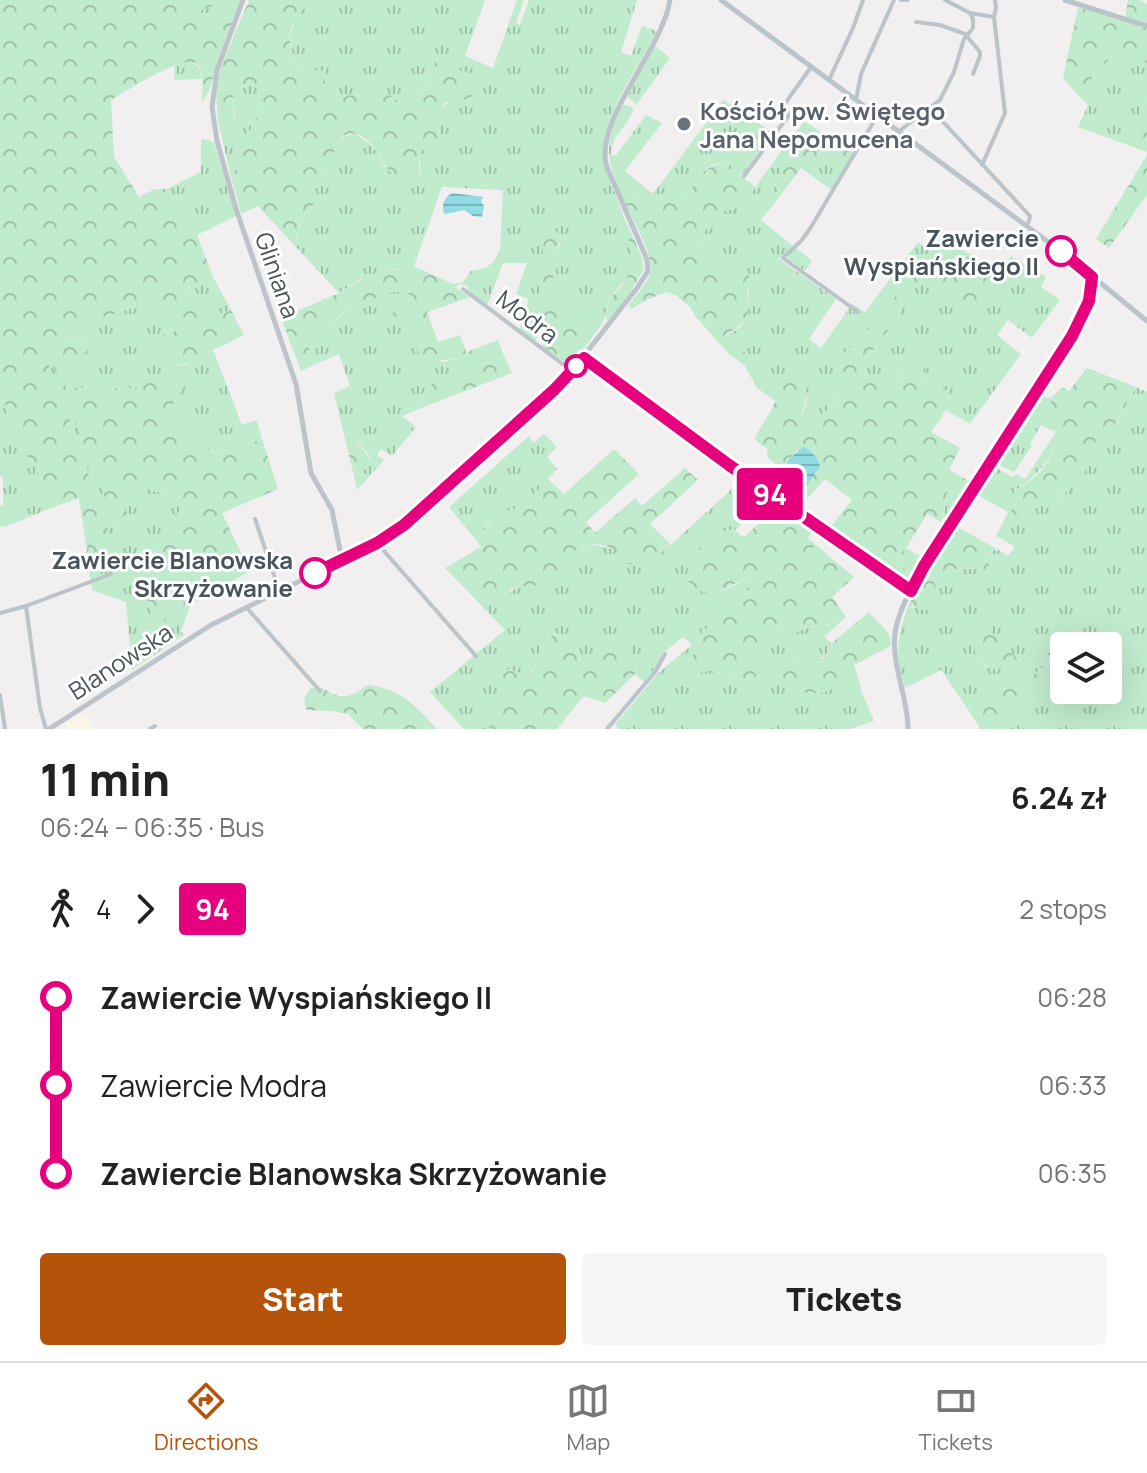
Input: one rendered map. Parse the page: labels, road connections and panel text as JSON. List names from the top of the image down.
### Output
{
  "streets": {
    "street": ["Gliniana", "Modra", "Blanowska"]
  },
  "crossings": [
    ["Gliniana", "Blanowska"],
    ["Modra", "Blanowska"]
  ],
  "places": ["Kościół pw. Świętego Jana Nepomucena", "Zawiercie Wyspiańskiego II", "Zawiercie Blanowska Skrzyżowanie"],
  "lines": ["bus line 94"],
  "page": {
    "on_map": "94",
    "heading": ["11 min", "06:24 – 06:35 · Bus", "6.24 zł"],
    "legs": ["4", "94", "2 stops"],
    "list": [
      {
        "name": "Zawiercie Wyspiańskiego II",
        "value": "06:28"
      },
      {
        "name": "Zawiercie Modra",
        "value": "06:33"
      },
      {
        "name": "Zawiercie Blanowska Skrzyżowanie",
        "value": "06:35"
      }
    ],
    "buttons": ["Start", "Tickets"],
    "tabs": ["Directions", "Map", "Tickets"]
  }
}
